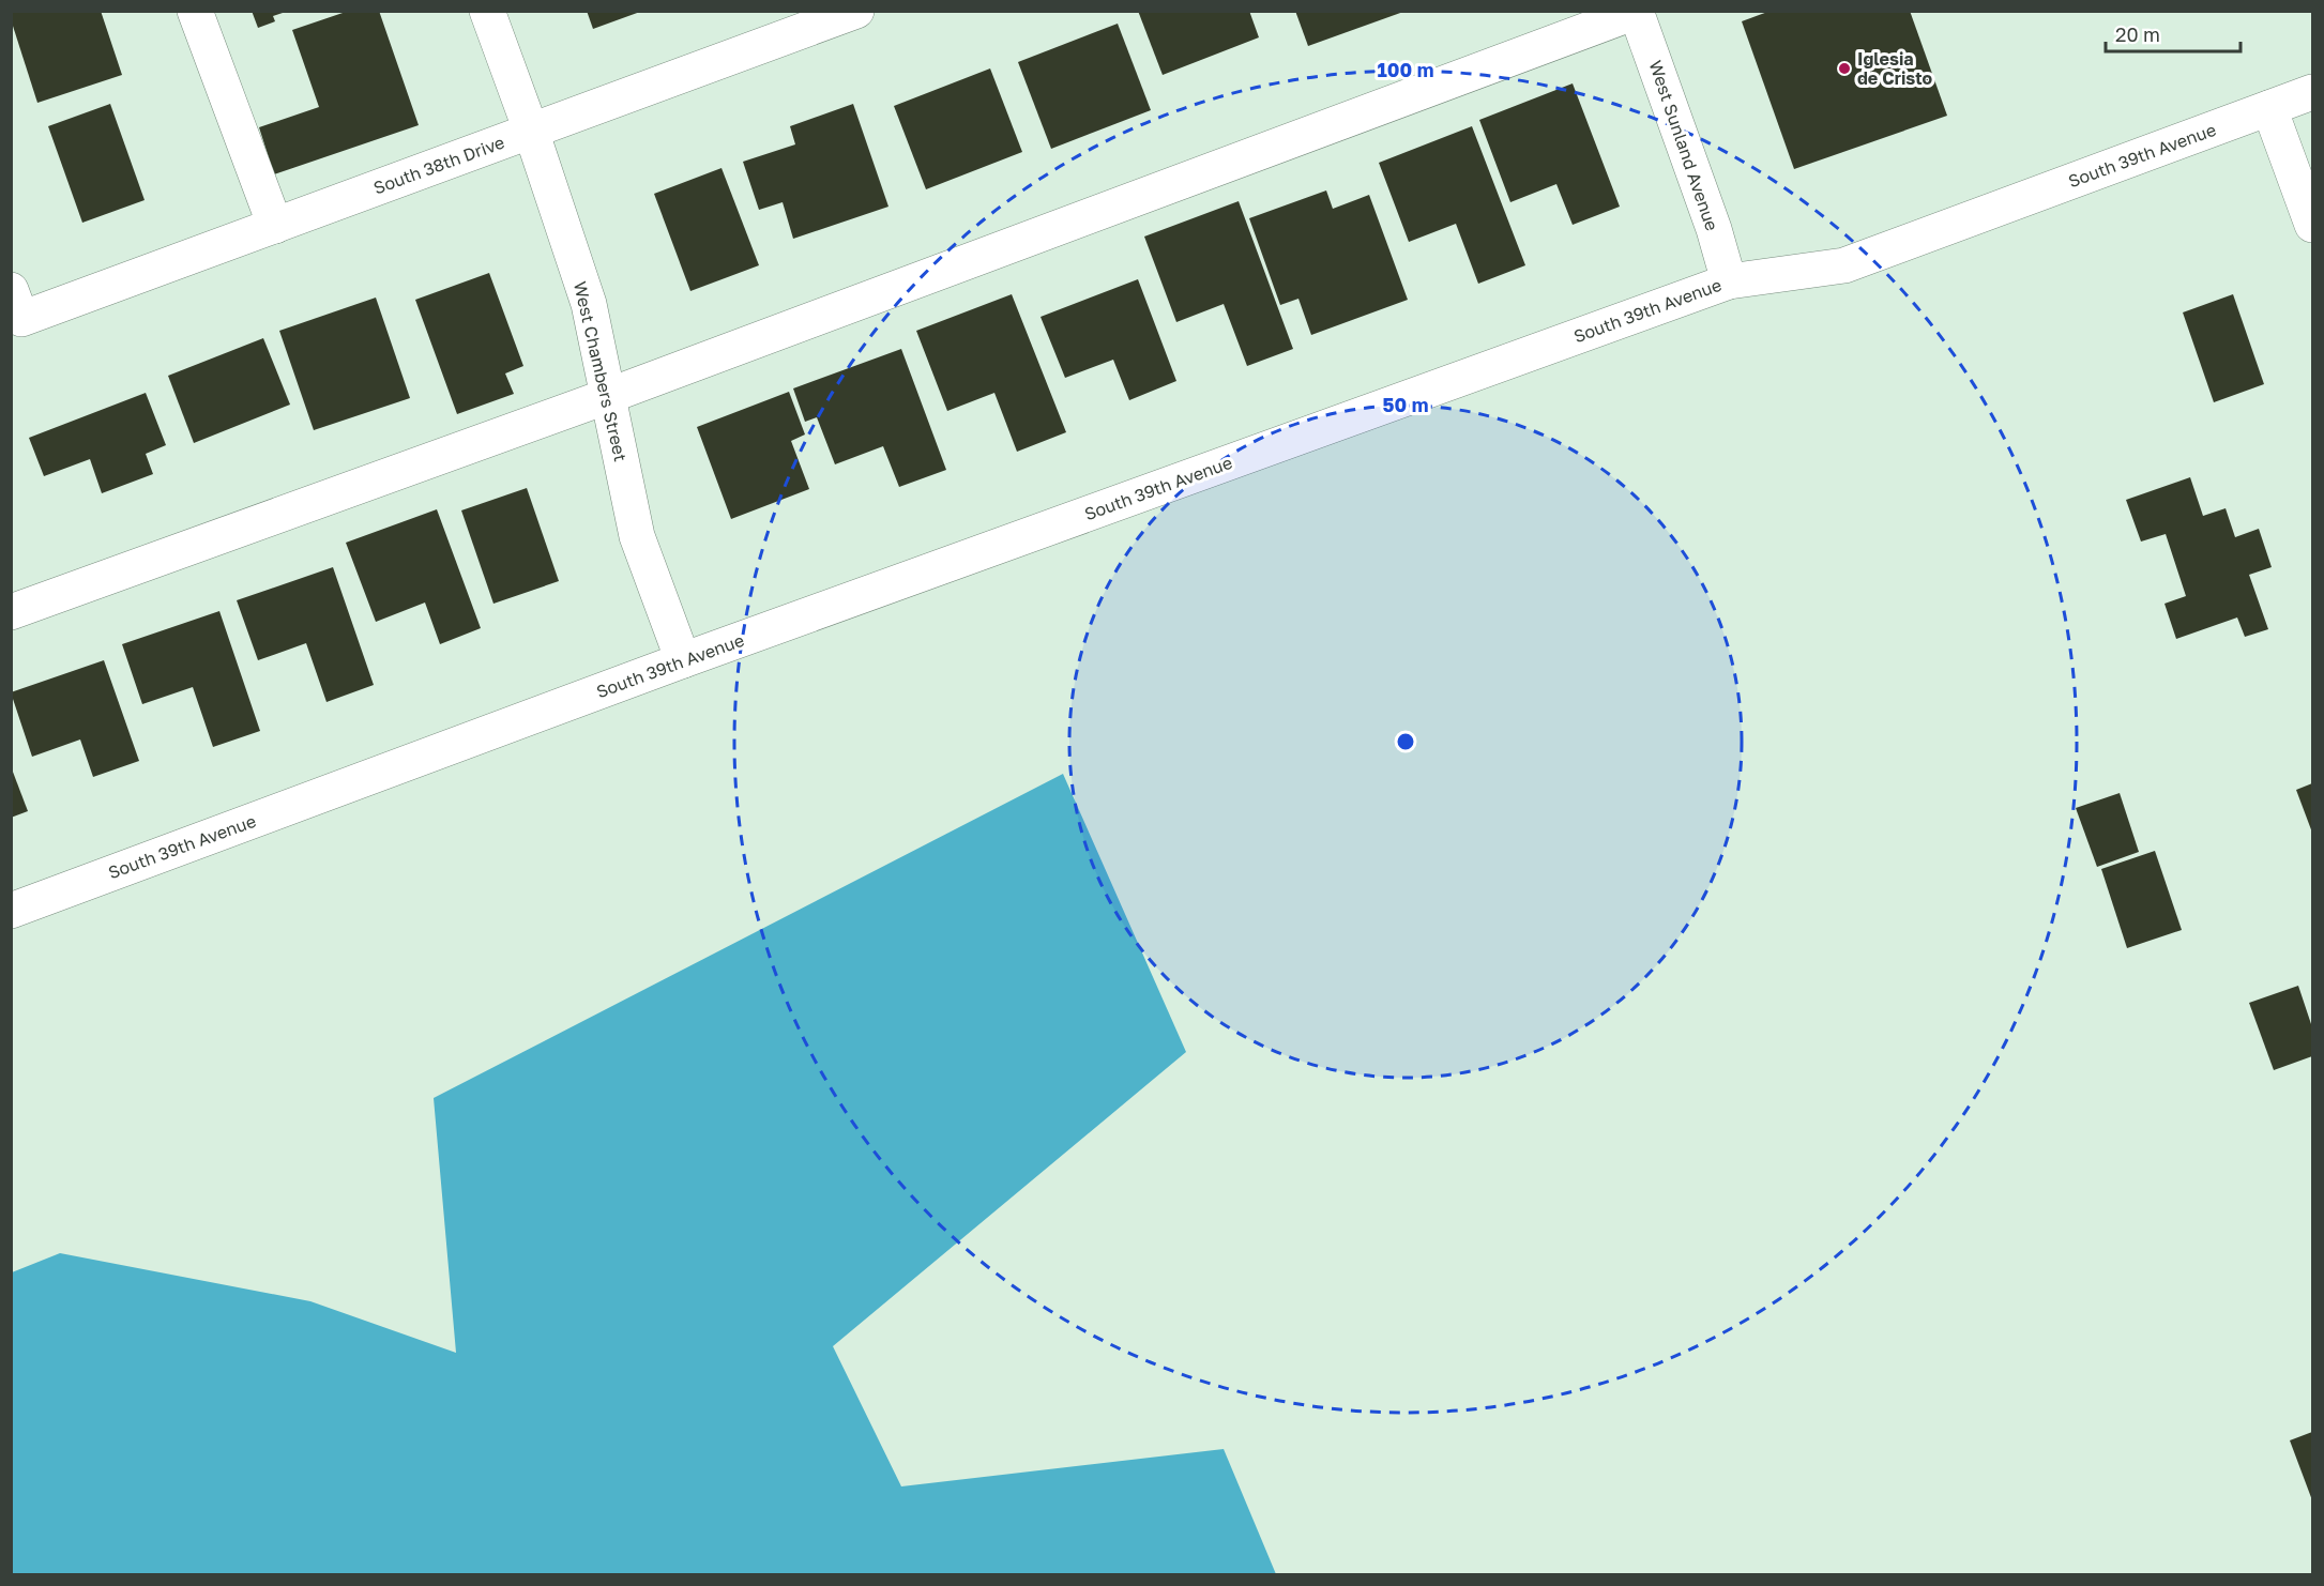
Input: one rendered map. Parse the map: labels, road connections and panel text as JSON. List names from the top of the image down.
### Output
{
  "streets": {
    "street": [
      "West Sunland Avenue",
      "South 39th Avenue",
      "South 38th Drive",
      "West Chambers Street"
    ]
  },
  "crossings": [
    ["West Sunland Avenue", "South 39th Avenue"],
    ["South 39th Avenue", "West Chambers Street"],
    ["South 38th Drive", "West Chambers Street"]
  ],
  "places": ["Iglesia de Cristo"],
  "scale_bar": "20 m",
  "rings": ["100 m", "50 m"]
}
